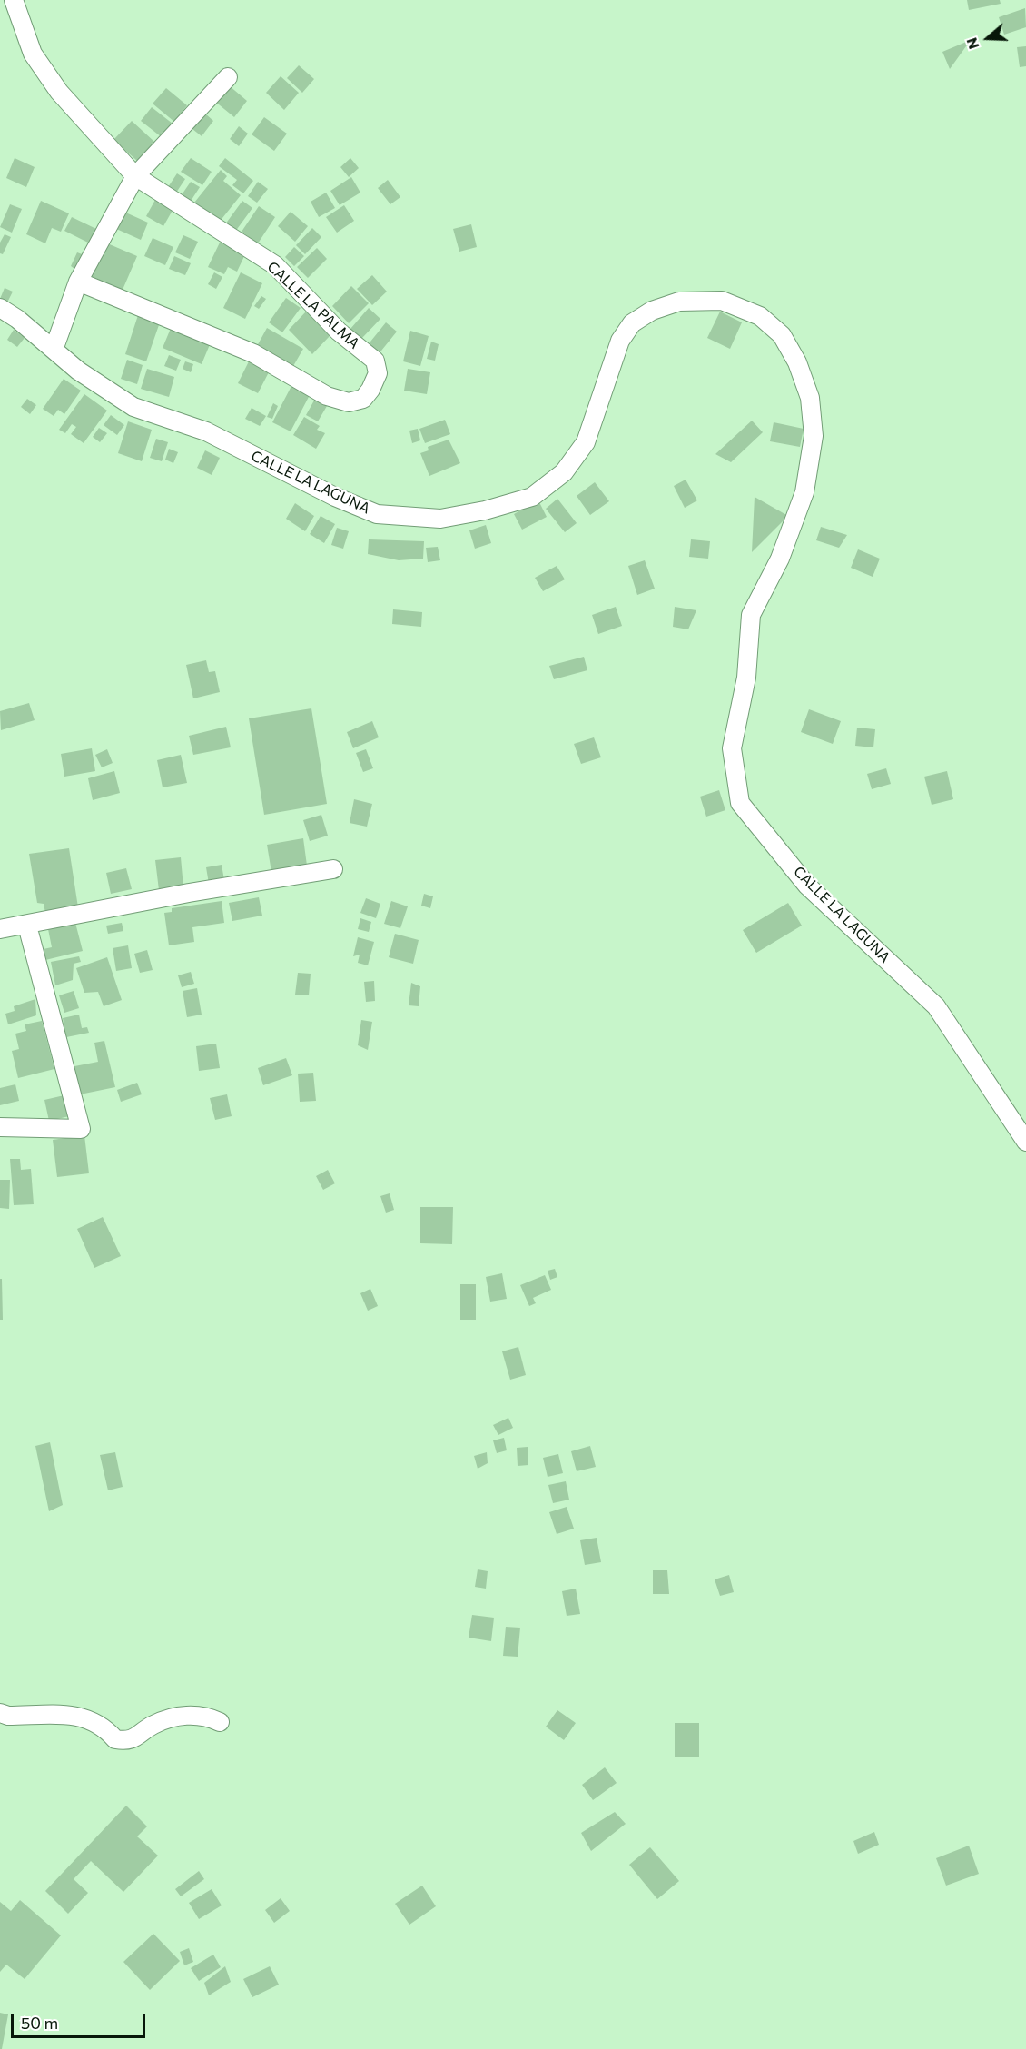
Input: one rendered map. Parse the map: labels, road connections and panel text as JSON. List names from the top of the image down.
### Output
{
  "streets": {
    "street": ["CALLE LA PALMA", "CALLE LA LAGUNA"]
  },
  "scale_bar": "50 m",
  "north": "left"
}
